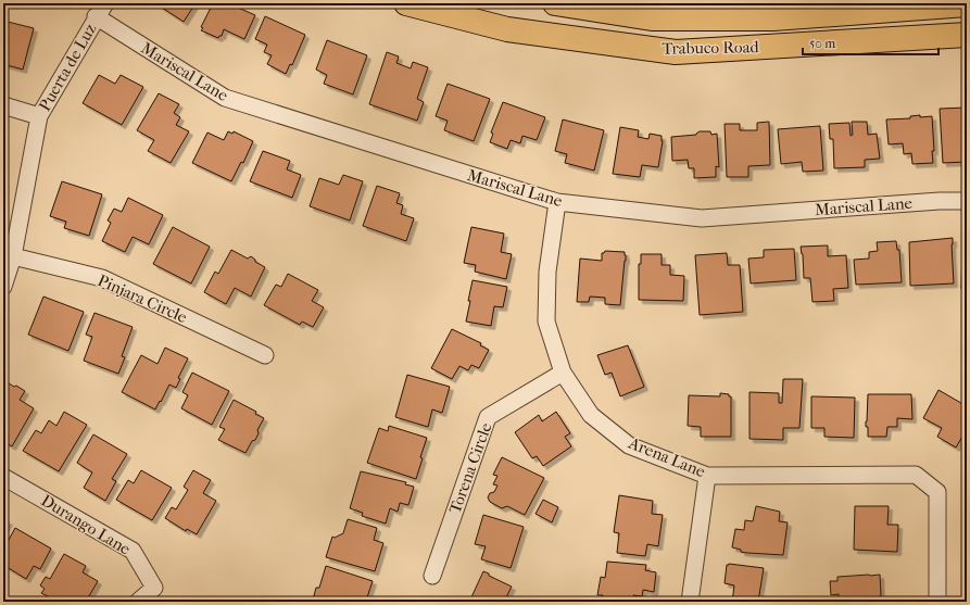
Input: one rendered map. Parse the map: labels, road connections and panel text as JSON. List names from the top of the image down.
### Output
{
  "streets": {
    "main road": ["Trabuco Road"],
    "street": [
      "Puerta de Luz",
      "Mariscal Lane",
      "Pinjara Circle",
      "Arena Lane",
      "Torena Circle",
      "Durango Lane"
    ]
  },
  "crossings": [
    ["Puerta de Luz", "Mariscal Lane"],
    ["Puerta de Luz", "Pinjara Circle"],
    ["Mariscal Lane", "Arena Lane"],
    ["Arena Lane", "Torena Circle"]
  ],
  "scale_bar": "50 m"
}
